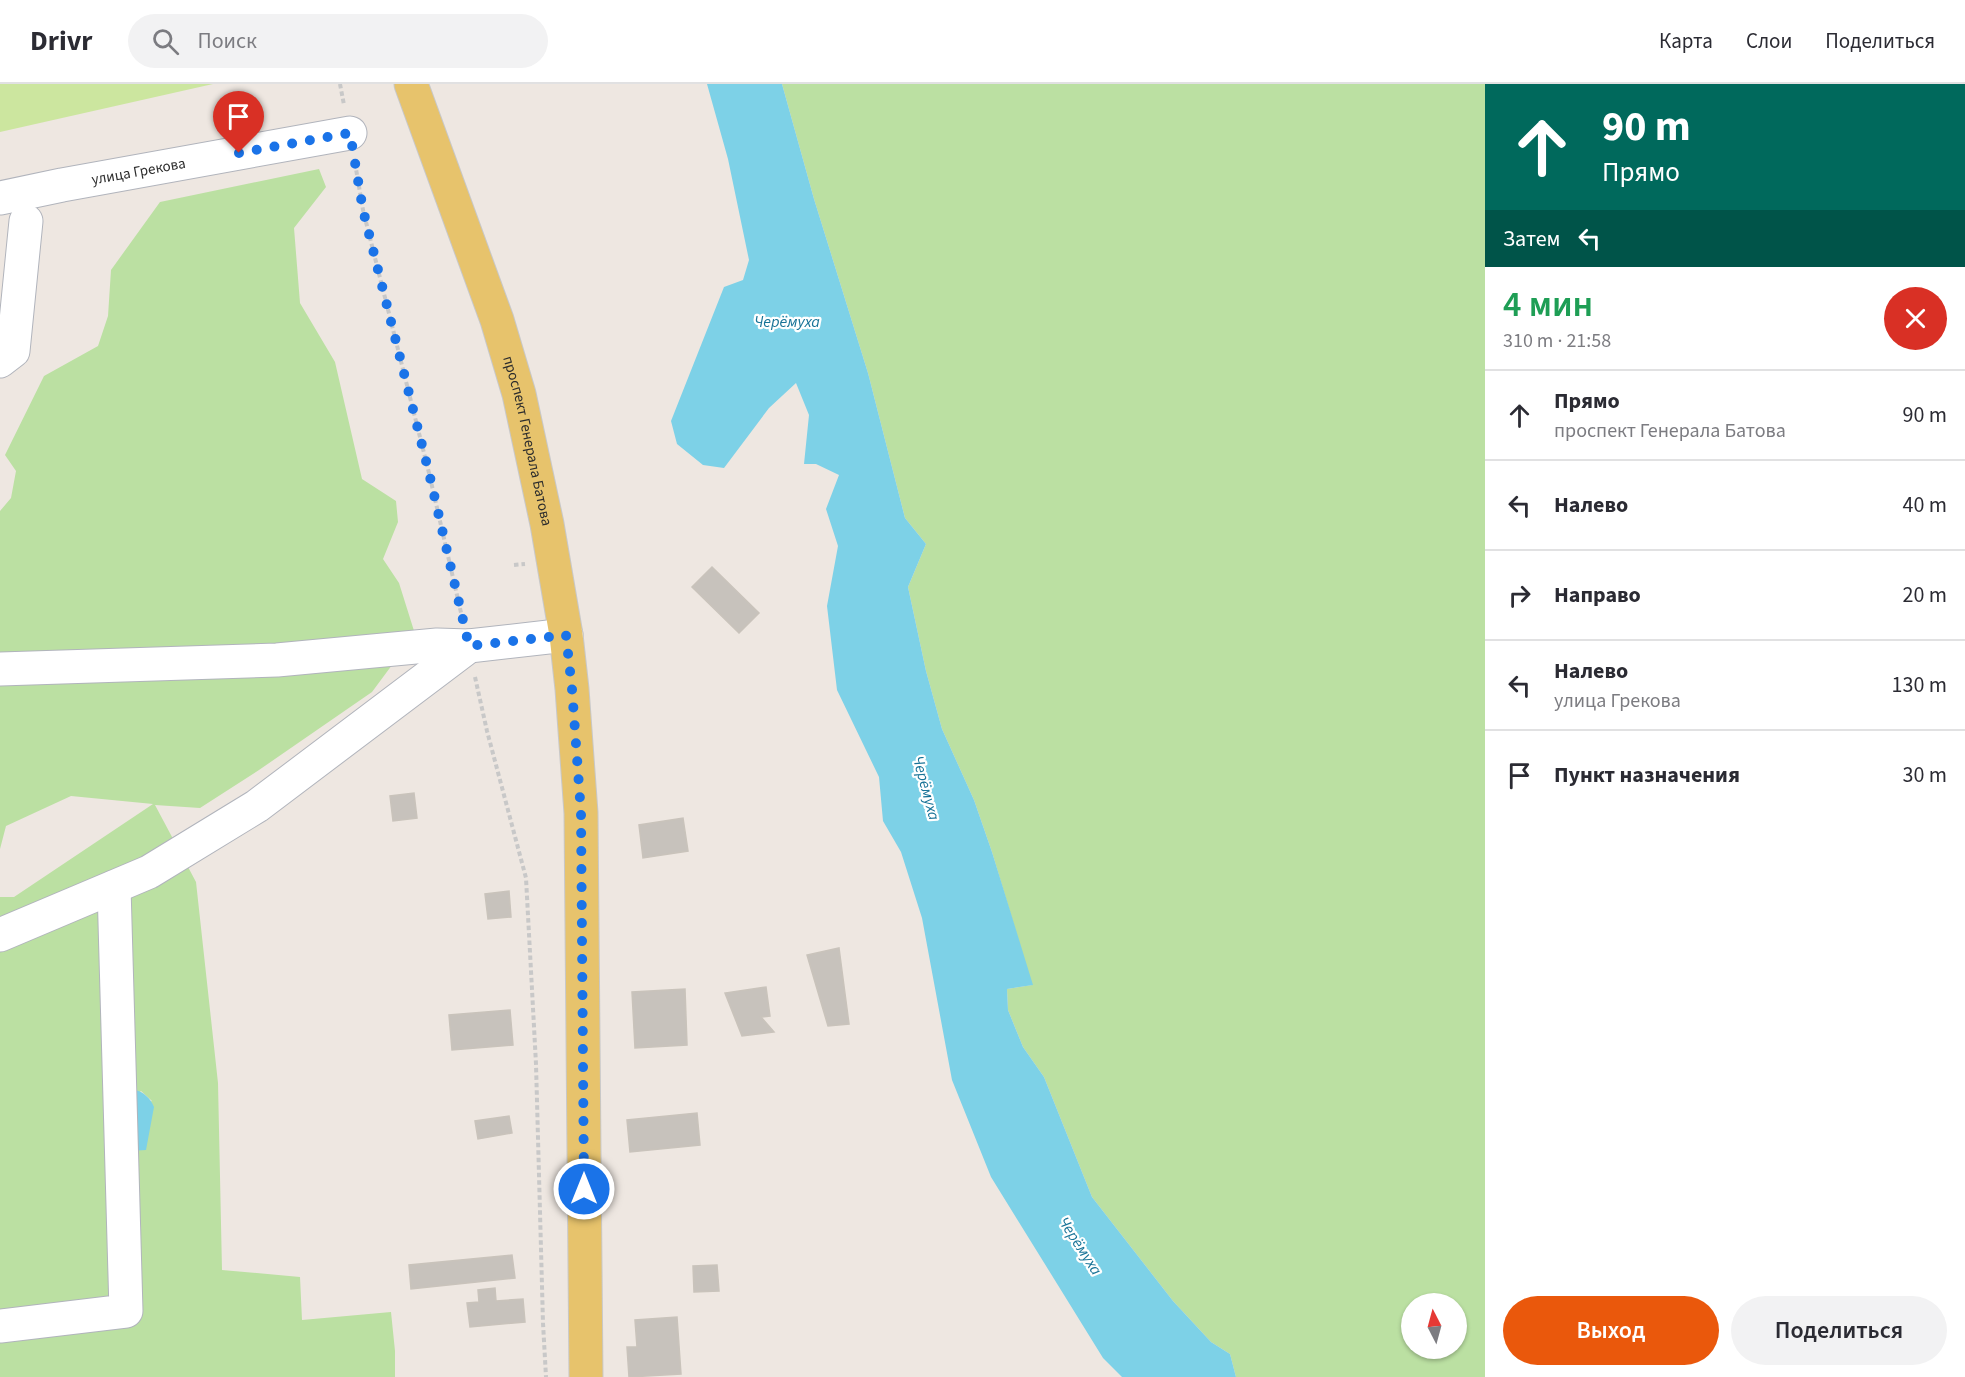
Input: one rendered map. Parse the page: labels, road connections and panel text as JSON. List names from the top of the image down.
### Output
{
  "streets": {
    "main road": ["проспект Генерала Батова"],
    "lane": ["улица Грекова"]
  },
  "water": ["Черёмуха"],
  "north": "top",
  "page": {
    "header": "Drivr",
    "search": "Поиск",
    "nav": ["Карта", "Слои", "Поделиться"],
    "turn": ["90 m", "Прямо"],
    "then": "Затем",
    "heading": ["4 мин", "310 m · 21:58"],
    "list": [
      {
        "name": "Прямо",
        "note": "проспект Генерала Батова",
        "value": "90 m"
      },
      {
        "name": "Налево",
        "value": "40 m"
      },
      {
        "name": "Направо",
        "value": "20 m"
      },
      {
        "name": "Налево",
        "note": "улица Грекова",
        "value": "130 m"
      },
      {
        "name": "Пункт назначения",
        "value": "30 m"
      }
    ],
    "buttons": ["Выход", "Поделиться"]
  }
}
